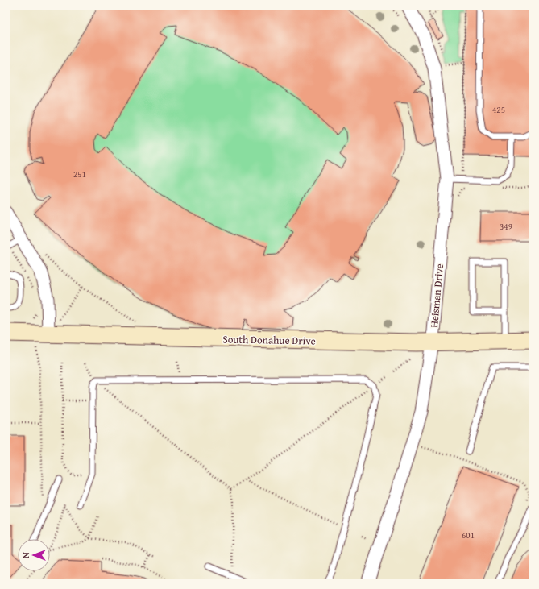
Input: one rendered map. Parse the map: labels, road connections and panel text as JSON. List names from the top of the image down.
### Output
{
  "streets": {
    "street": ["Heisman Drive", "South Donahue Drive"]
  },
  "crossings": [
    ["Heisman Drive", "South Donahue Drive"]
  ],
  "house_numbers": [
    "425",
    "251",
    "349",
    "601"
  ],
  "north": "left"
}
